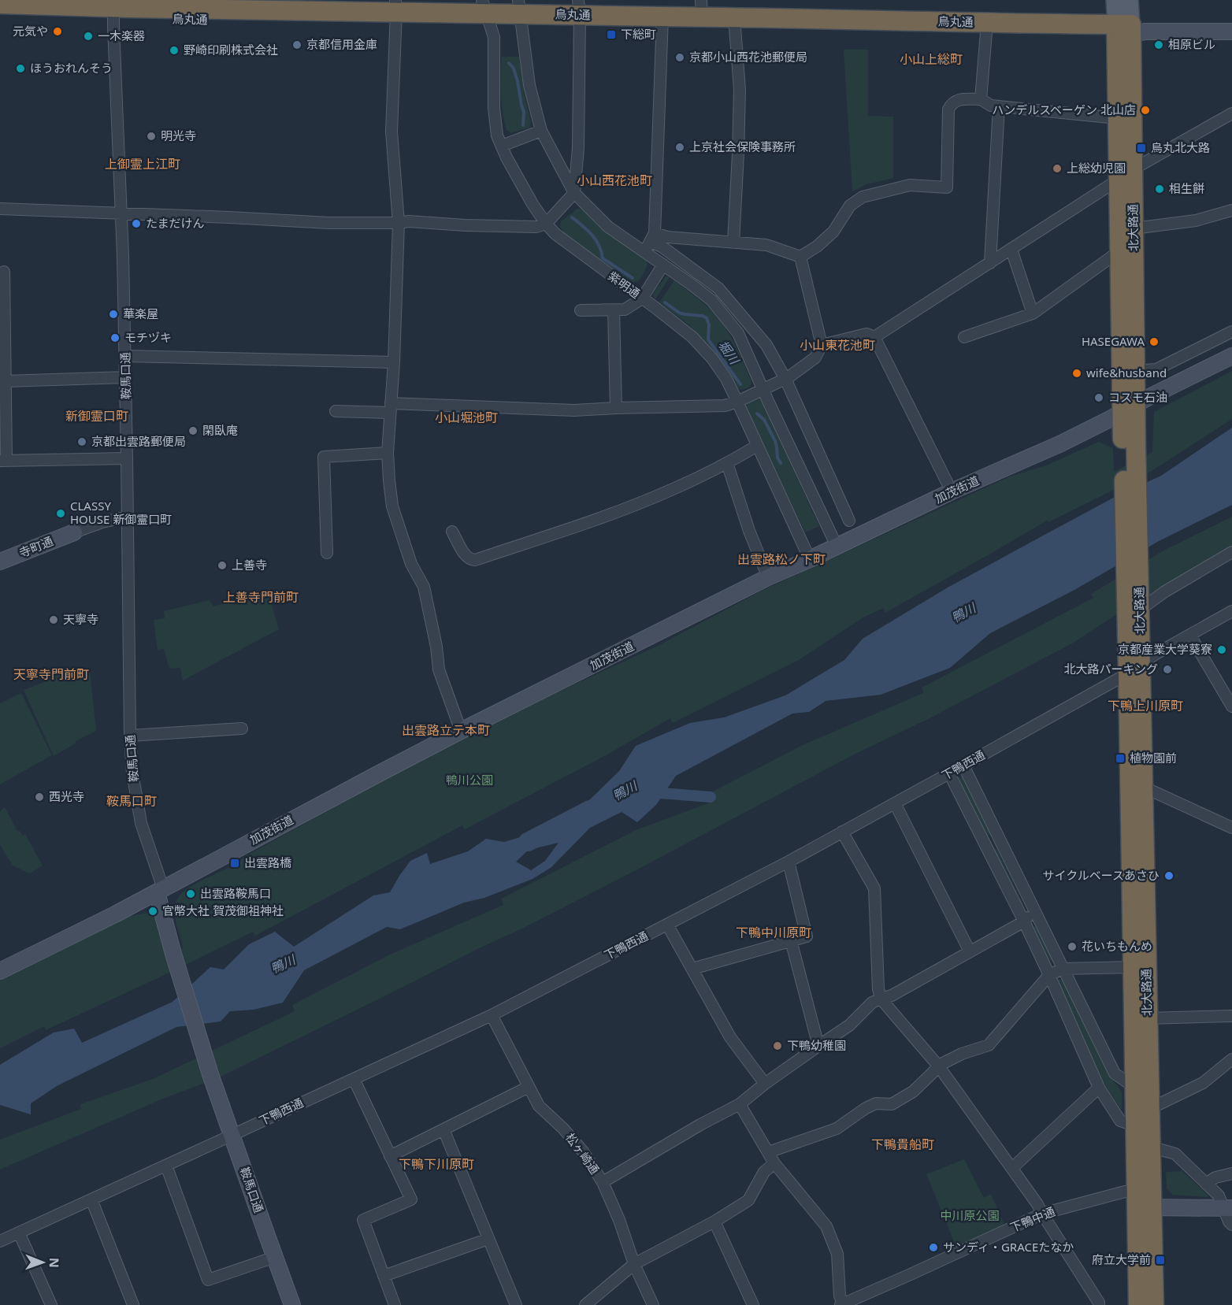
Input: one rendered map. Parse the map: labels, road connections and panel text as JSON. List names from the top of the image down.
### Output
{
  "streets": {
    "highway": ["烏丸通", "北大路通"],
    "street": [
      "紫明通",
      "鞍馬口通",
      "加茂街道",
      "寺町通",
      "下鴨西通",
      "松ヶ崎通",
      "下鴨中通"
    ]
  },
  "crossings": [
    ["烏丸通", "北大路通"],
    ["烏丸通", "紫明通"],
    ["烏丸通", "鞍馬口通"],
    ["北大路通", "加茂街道"],
    ["北大路通", "下鴨西通"],
    ["北大路通", "下鴨中通"],
    ["紫明通", "加茂街道"],
    ["鞍馬口通", "加茂街道"],
    ["鞍馬口通", "寺町通"],
    ["鞍馬口通", "下鴨西通"],
    ["下鴨西通", "松ヶ崎通"]
  ],
  "districts": [
    "小山上総町",
    "上御霊上江町",
    "小山西花池町",
    "小山東花池町",
    "新御霊口町",
    "小山堀池町",
    "出雲路松ノ下町",
    "上善寺門前町",
    "天寧寺門前町",
    "下鴨上川原町",
    "出雲路立テ本町",
    "鞍馬口町",
    "下鴨中川原町",
    "下鴨貴船町",
    "下鴨下川原町"
  ],
  "water": ["堀川", "鴨川"],
  "parks": ["鴨川公園", "中川原公園"],
  "places": {
    "other": [
      "元気や",
      "一木楽器",
      "京都信用金庫",
      "相原ビル",
      "野崎印刷株式会社",
      "京都小山西花池郵便局",
      "ほうおれんそう",
      "ハンデルスベーゲン 北山店",
      "明光寺",
      "上京社会保険事務所",
      "上総幼児園",
      "相生餅",
      "たまだけん",
      "華楽屋",
      "モチヅキ",
      "HASEGAWA",
      "wife&husband",
      "コスモ石油",
      "閑臥庵",
      "京都出雲路郵便局",
      "CLASSY HOUSE 新御霊口町",
      "上善寺",
      "天寧寺",
      "京都産業大学葵寮",
      "北大路パーキング",
      "西光寺",
      "サイクルベースあさひ",
      "出雲路鞍馬口",
      "官幣大社 賀茂御祖神社",
      "花いちもんめ",
      "下鴨幼稚園",
      "サンディ・GRACEたなか"
    ],
    "transit": [
      "下総町",
      "烏丸北大路",
      "植物園前",
      "出雲路橋",
      "府立大学前"
    ]
  },
  "north": "right"
}
